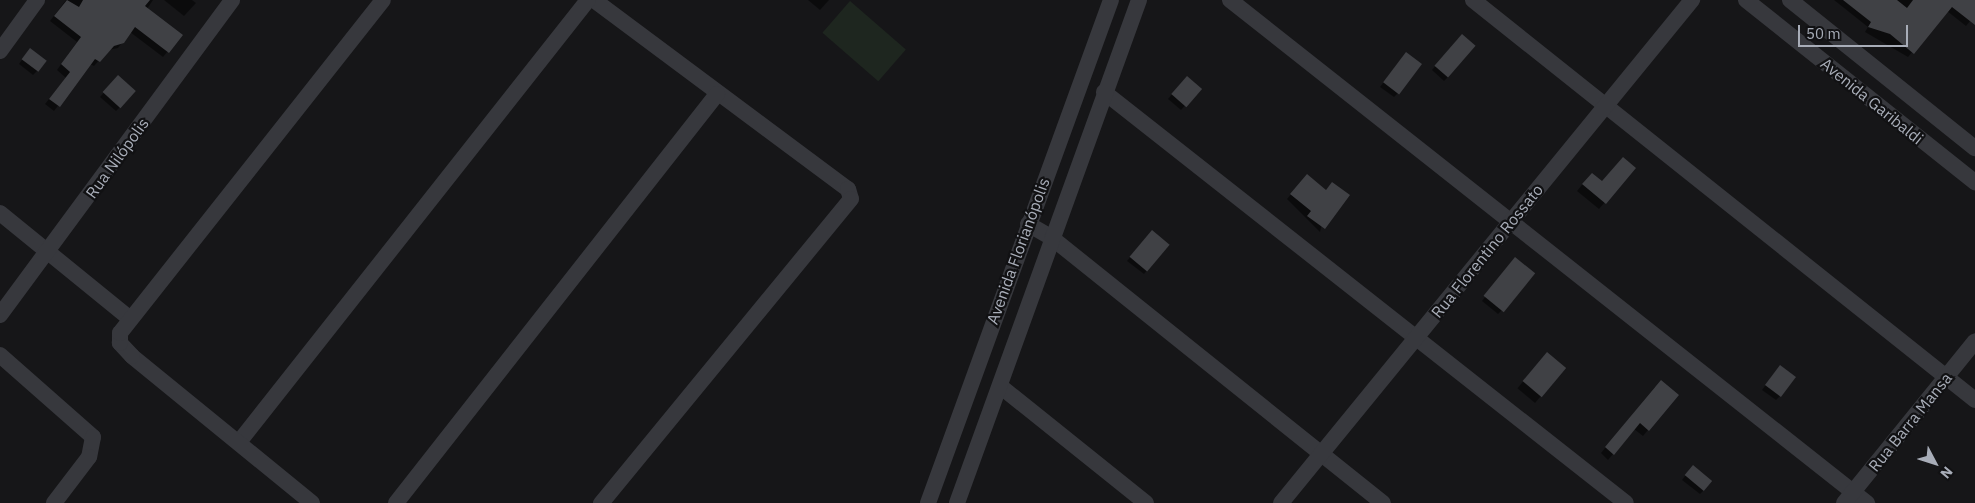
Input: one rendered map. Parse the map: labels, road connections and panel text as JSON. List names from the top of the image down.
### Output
{
  "streets": {
    "street": [
      "Avenida Garibaldi",
      "Rua Nilópolis",
      "Avenida Florianópolis",
      "Rua Florentino Rossato",
      "Rua Barra Mansa"
    ]
  },
  "scale_bar": "50 m",
  "north": "bottom right"
}
